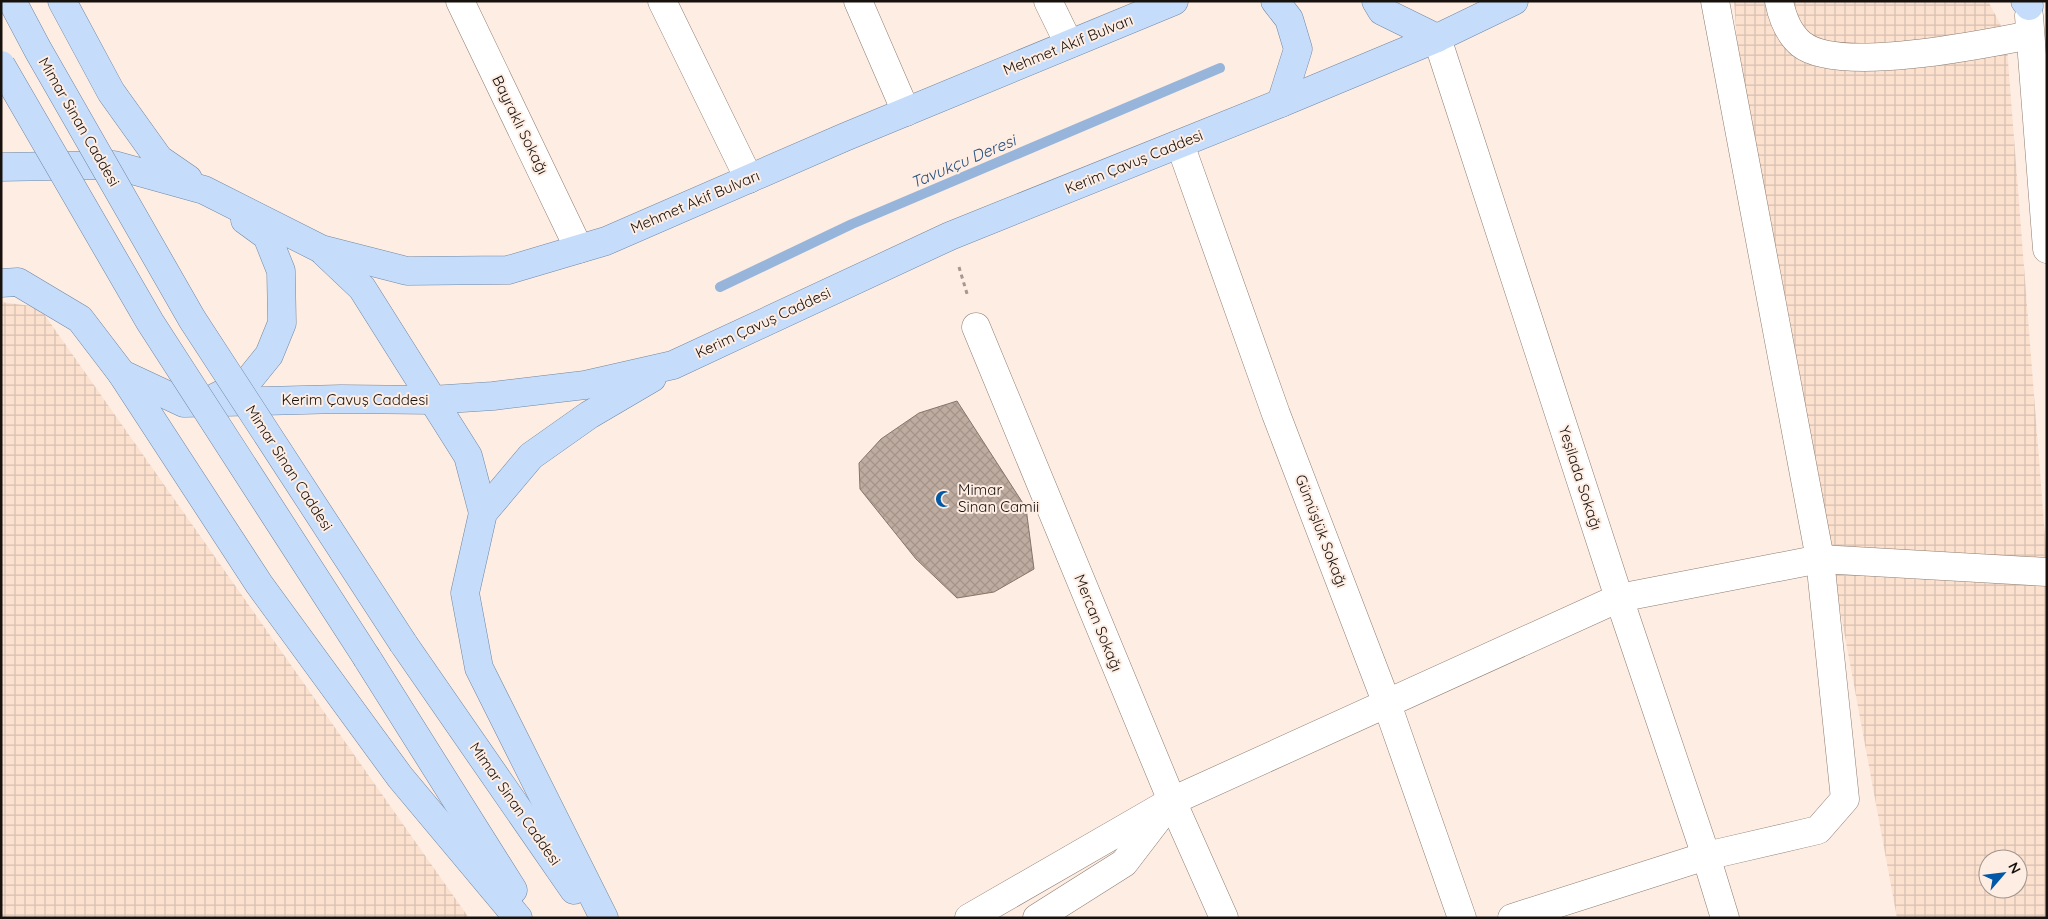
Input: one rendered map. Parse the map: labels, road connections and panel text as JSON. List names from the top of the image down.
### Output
{
  "streets": {
    "main road": ["Mehmet Akif Bulvarı", "Mimar Sinan Caddesi", "Kerim Çavuş Caddesi"],
    "street": [
      "Bayraklı Sokağı",
      "Yeşilada Sokağı",
      "Gümüşlük Sokağı",
      "Mercan Sokağı"
    ]
  },
  "crossings": [
    ["Mehmet Akif Bulvarı", "Bayraklı Sokağı"],
    ["Kerim Çavuş Caddesi", "Yeşilada Sokağı"],
    ["Kerim Çavuş Caddesi", "Gümüşlük Sokağı"]
  ],
  "water": ["Tavukçu Deresi"],
  "places": {
    "mosque": ["Mimar Sinan Camii"]
  },
  "north": "top right"
}
